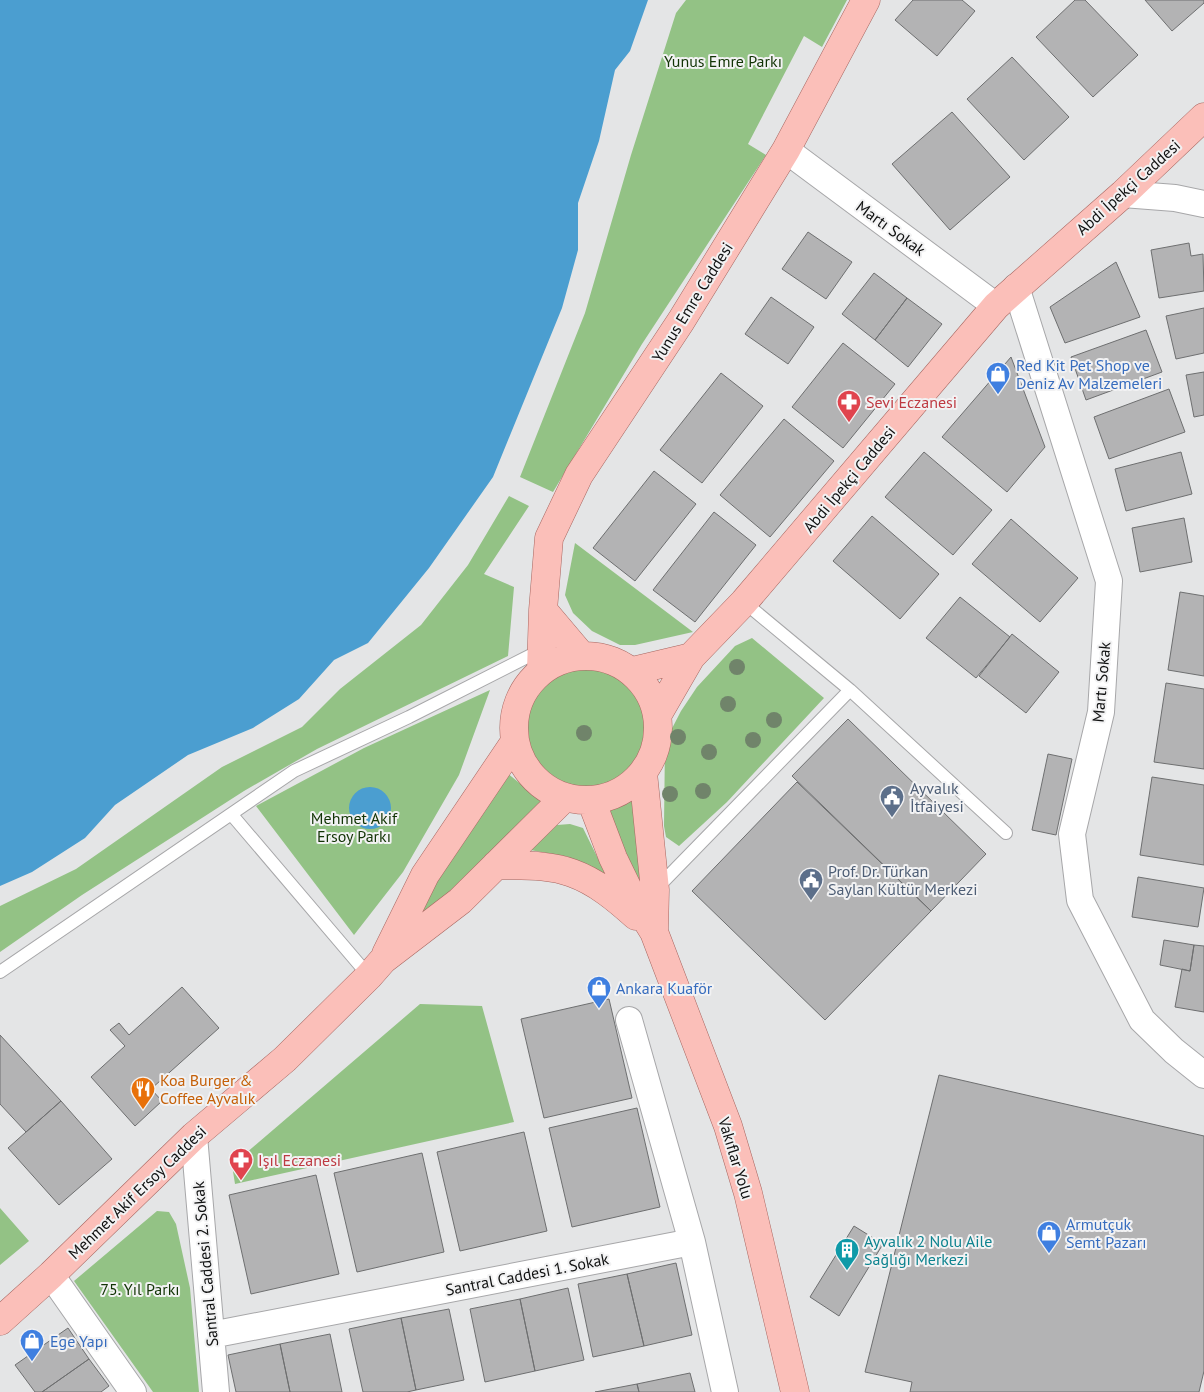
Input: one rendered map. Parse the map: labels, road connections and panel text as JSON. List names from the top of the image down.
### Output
{
  "streets": {
    "main road": [
      "Abdi İpekçi Caddesi",
      "Yunus Emre Caddesi",
      "Vakıflar Yolu",
      "Mehmet Akif Ersoy Caddesi"
    ],
    "street": ["Martı Sokak", "Santral Caddesi 2. Sokak", "Santral Caddesi 1. Sokak"]
  },
  "crossings": [
    ["Abdi İpekçi Caddesi", "Martı Sokak"],
    ["Abdi İpekçi Caddesi", "Yunus Emre Caddesi"],
    ["Abdi İpekçi Caddesi", "Vakıflar Yolu"],
    ["Martı Sokak", "Yunus Emre Caddesi"],
    ["Yunus Emre Caddesi", "Vakıflar Yolu"],
    ["Mehmet Akif Ersoy Caddesi", "Santral Caddesi 2. Sokak"],
    ["Santral Caddesi 2. Sokak", "Santral Caddesi 1. Sokak"]
  ],
  "parks": ["Yunus Emre Parkı", "Mehmet Akif Ersoy Parkı", "75. Yıl Parkı"],
  "places": {
    "shop": [
      "Red Kit Pet Shop ve Deniz Av Malzemeleri",
      "Ankara Kuaför",
      "Armutçuk Semt Pazarı",
      "Ege Yapı"
    ],
    "pharmacy": ["Sevi Eczanesi", "Işıl Eczanesi"],
    "public building": ["Ayvalık İtfaiyesi", "Prof. Dr. Türkan Saylan Kültür Merkezi"],
    "restaurant": ["Koa Burger & Coffee Ayvalık"],
    "building": ["Ayvalık 2 Nolu Aile Sağlığı Merkezi"]
  }
}
